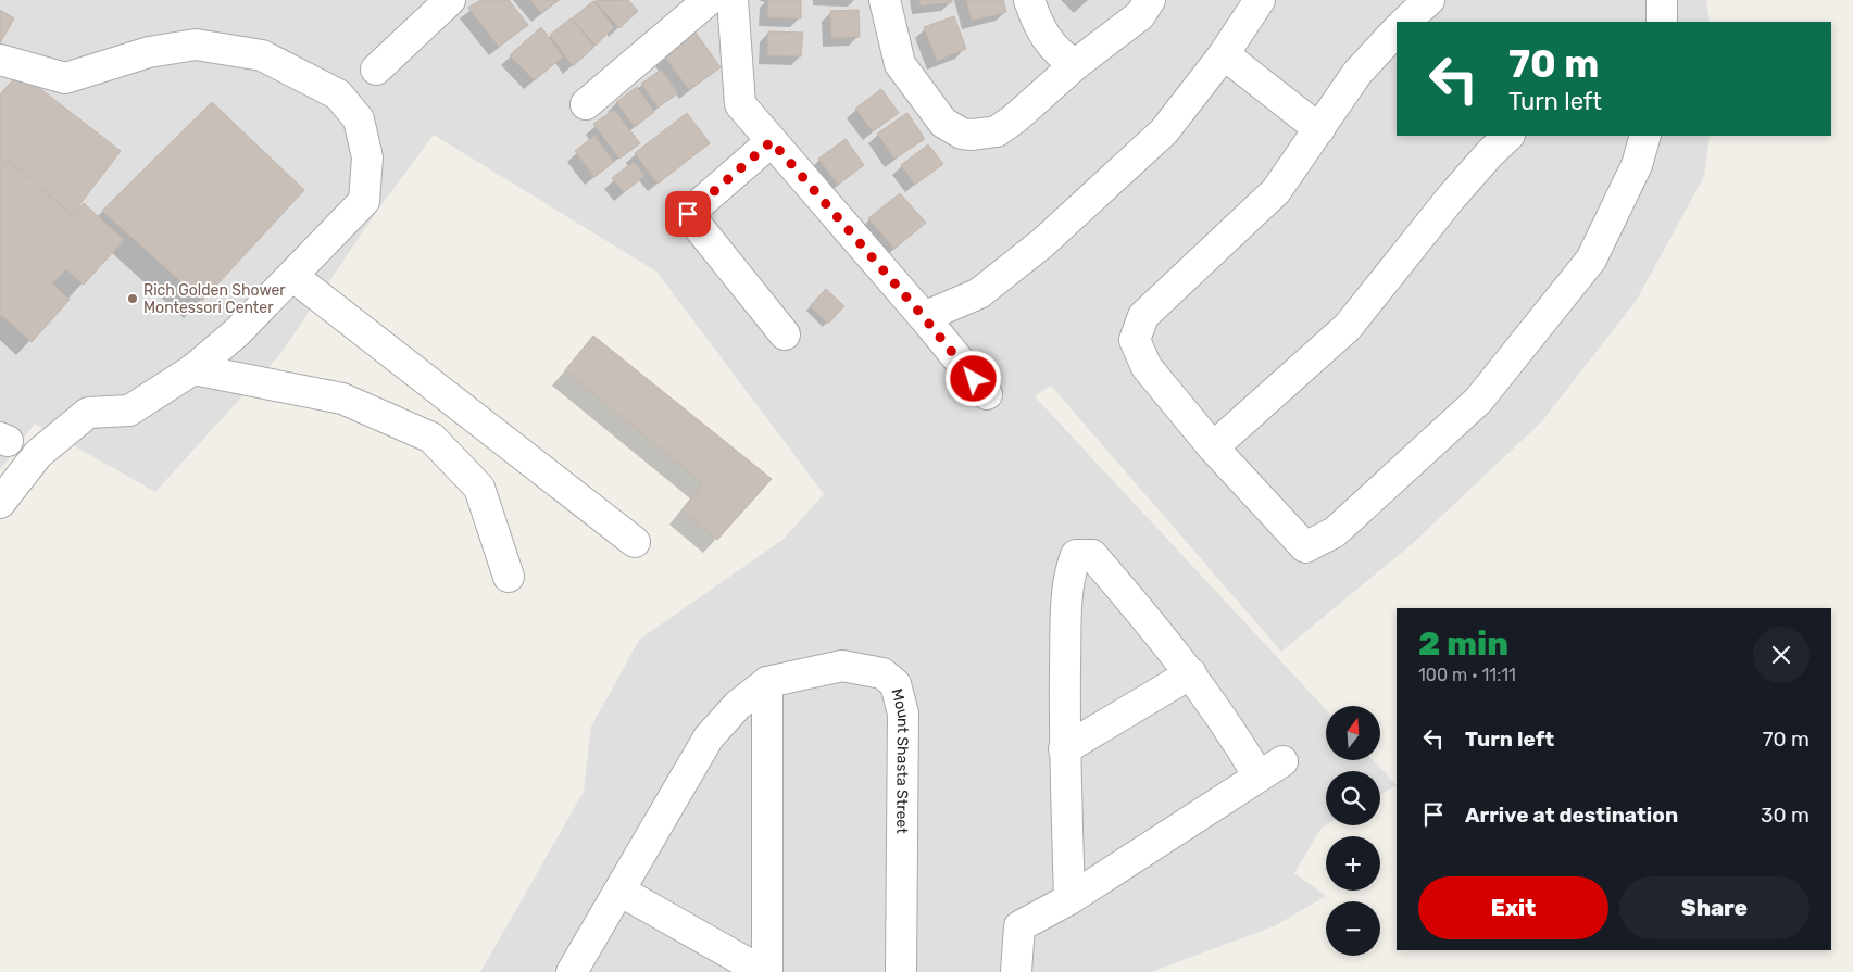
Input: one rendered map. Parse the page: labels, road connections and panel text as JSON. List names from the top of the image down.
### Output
{
  "streets": {
    "street": ["Mount Shasta Street"]
  },
  "places": ["Rich Golden Shower Montessori Center"],
  "north": "top",
  "page": {
    "turn": ["70 m", "Turn left"],
    "heading": ["2 min", "100 m · 11:11"],
    "list": [
      {
        "name": "Turn left",
        "value": "70 m"
      },
      {
        "name": "Arrive at destination",
        "value": "30 m"
      }
    ],
    "map_buttons": ["+", "−"],
    "buttons": ["Exit", "Share"]
  }
}
